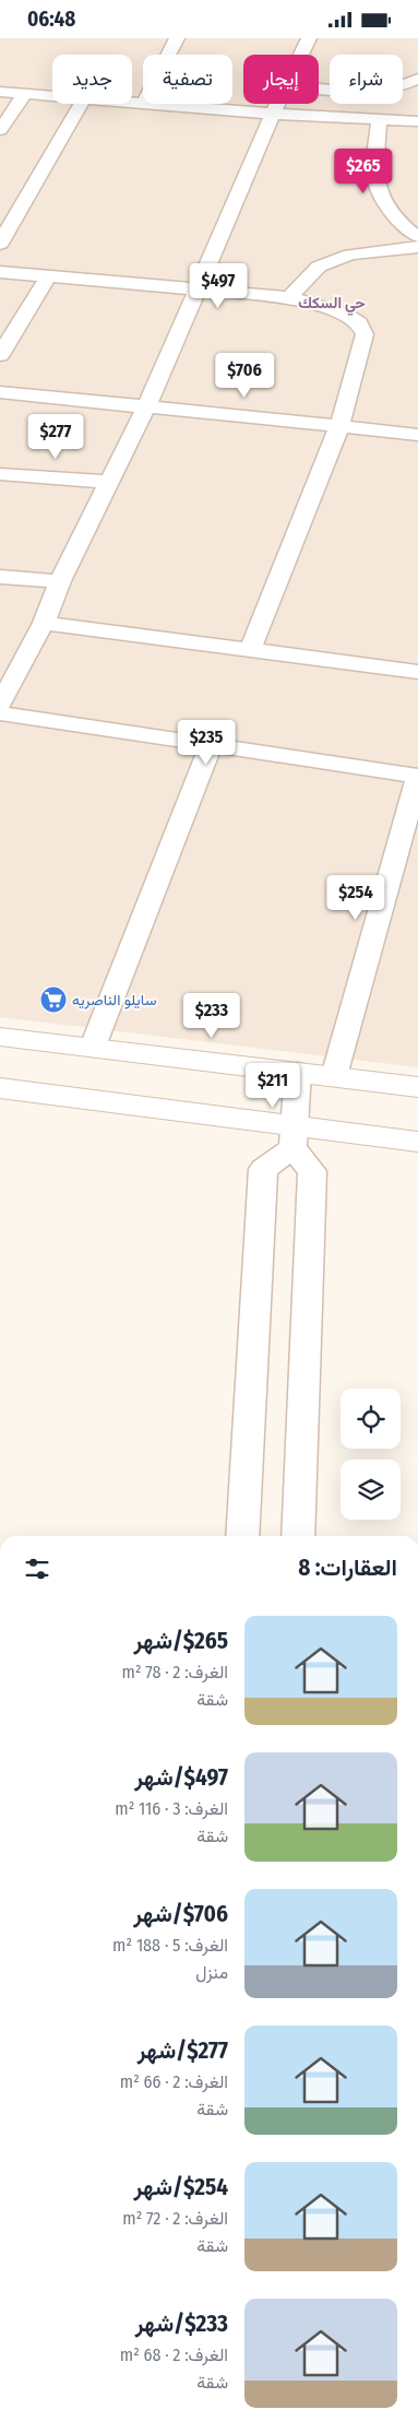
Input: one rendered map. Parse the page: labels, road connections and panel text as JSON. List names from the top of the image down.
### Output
{
  "districts": ["حي السكك"],
  "places": {
    "supermarket": ["سايلو الناصريه"]
  },
  "page": {
    "status": "06:48",
    "chip": [
      "شراء",
      "إيجار",
      "تصفية",
      "جديد"
    ],
    "price": [
      "$265",
      "$497",
      "$706",
      "$277",
      "$235",
      "$254",
      "$233",
      "$211"
    ],
    "heading": "العقارات: 8",
    "list": [
      {
        "name": "$265/شهر",
        "note": "الغرف: 2 · 78 m² · شقة"
      },
      {
        "name": "$497/شهر",
        "note": "الغرف: 3 · 116 m² · شقة"
      },
      {
        "name": "$706/شهر",
        "note": "الغرف: 5 · 188 m² · منزل"
      },
      {
        "name": "$277/شهر",
        "note": "الغرف: 2 · 66 m² · شقة"
      },
      {
        "name": "$254/شهر",
        "note": "الغرف: 2 · 72 m² · شقة"
      },
      {
        "name": "$233/شهر",
        "note": "الغرف: 2 · 68 m² · شقة"
      }
    ]
  }
}
